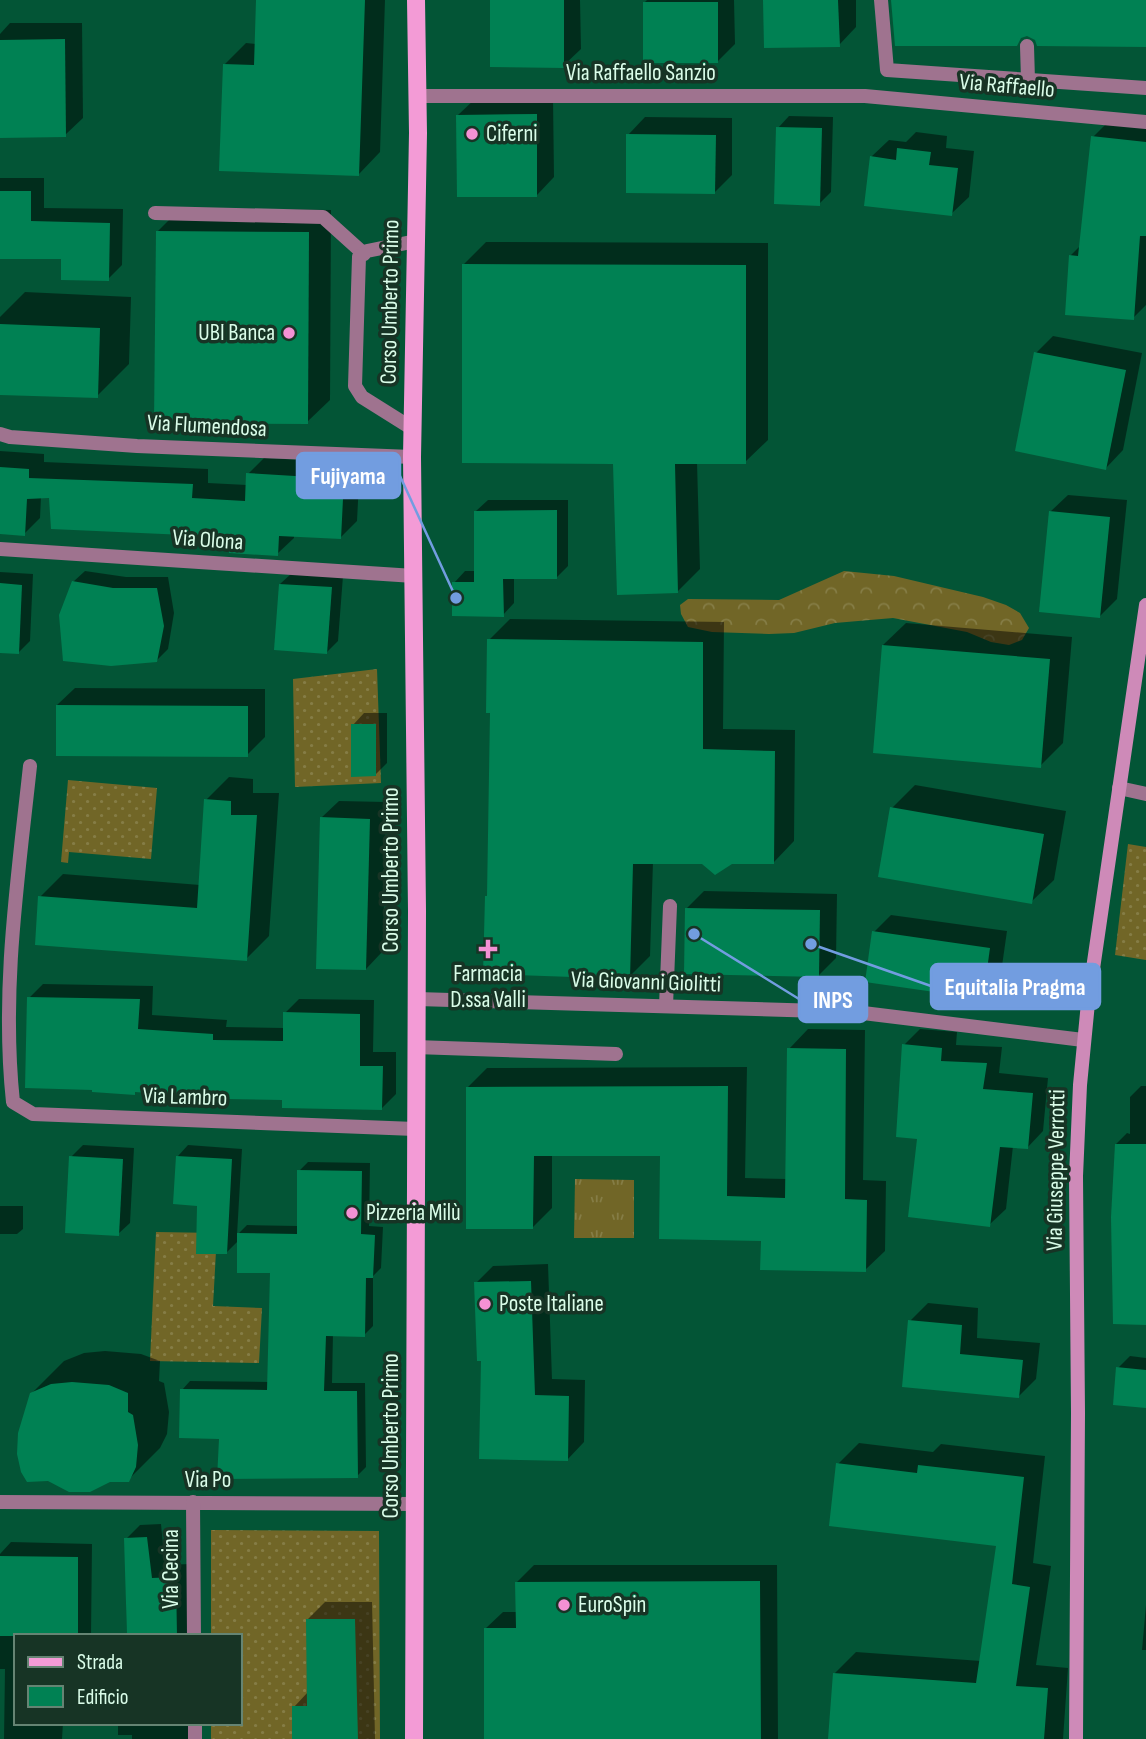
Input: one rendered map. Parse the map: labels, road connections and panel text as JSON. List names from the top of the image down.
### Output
{
  "streets": {
    "main road": ["Corso Umberto Primo"],
    "street": [
      "Via Raffaello Sanzio",
      "Via Raffaello",
      "Via Flumendosa",
      "Via Olona",
      "Via Giovanni Giolitti",
      "Via Lambro",
      "Via Giuseppe Verrotti",
      "Via Po",
      "Via Cecina"
    ]
  },
  "crossings": [
    ["Via Raffaello Sanzio", "Via Raffaello"],
    ["Via Raffaello Sanzio", "Corso Umberto Primo"],
    ["Corso Umberto Primo", "Via Flumendosa"],
    ["Corso Umberto Primo", "Via Olona"],
    ["Corso Umberto Primo", "Via Giovanni Giolitti"],
    ["Corso Umberto Primo", "Via Lambro"],
    ["Corso Umberto Primo", "Via Po"],
    ["Via Giovanni Giolitti", "Via Giuseppe Verrotti"],
    ["Via Po", "Via Cecina"]
  ],
  "places": {
    "other": [
      "Ciferni",
      "UBI Banca",
      "Fujiyama",
      "INPS",
      "Equitalia Pragma",
      "Pizzeria Milù",
      "Poste Italiane",
      "EuroSpin"
    ],
    "health": ["Farmacia D.ssa Valli"]
  },
  "legend": ["Strada", "Edificio"]
}
